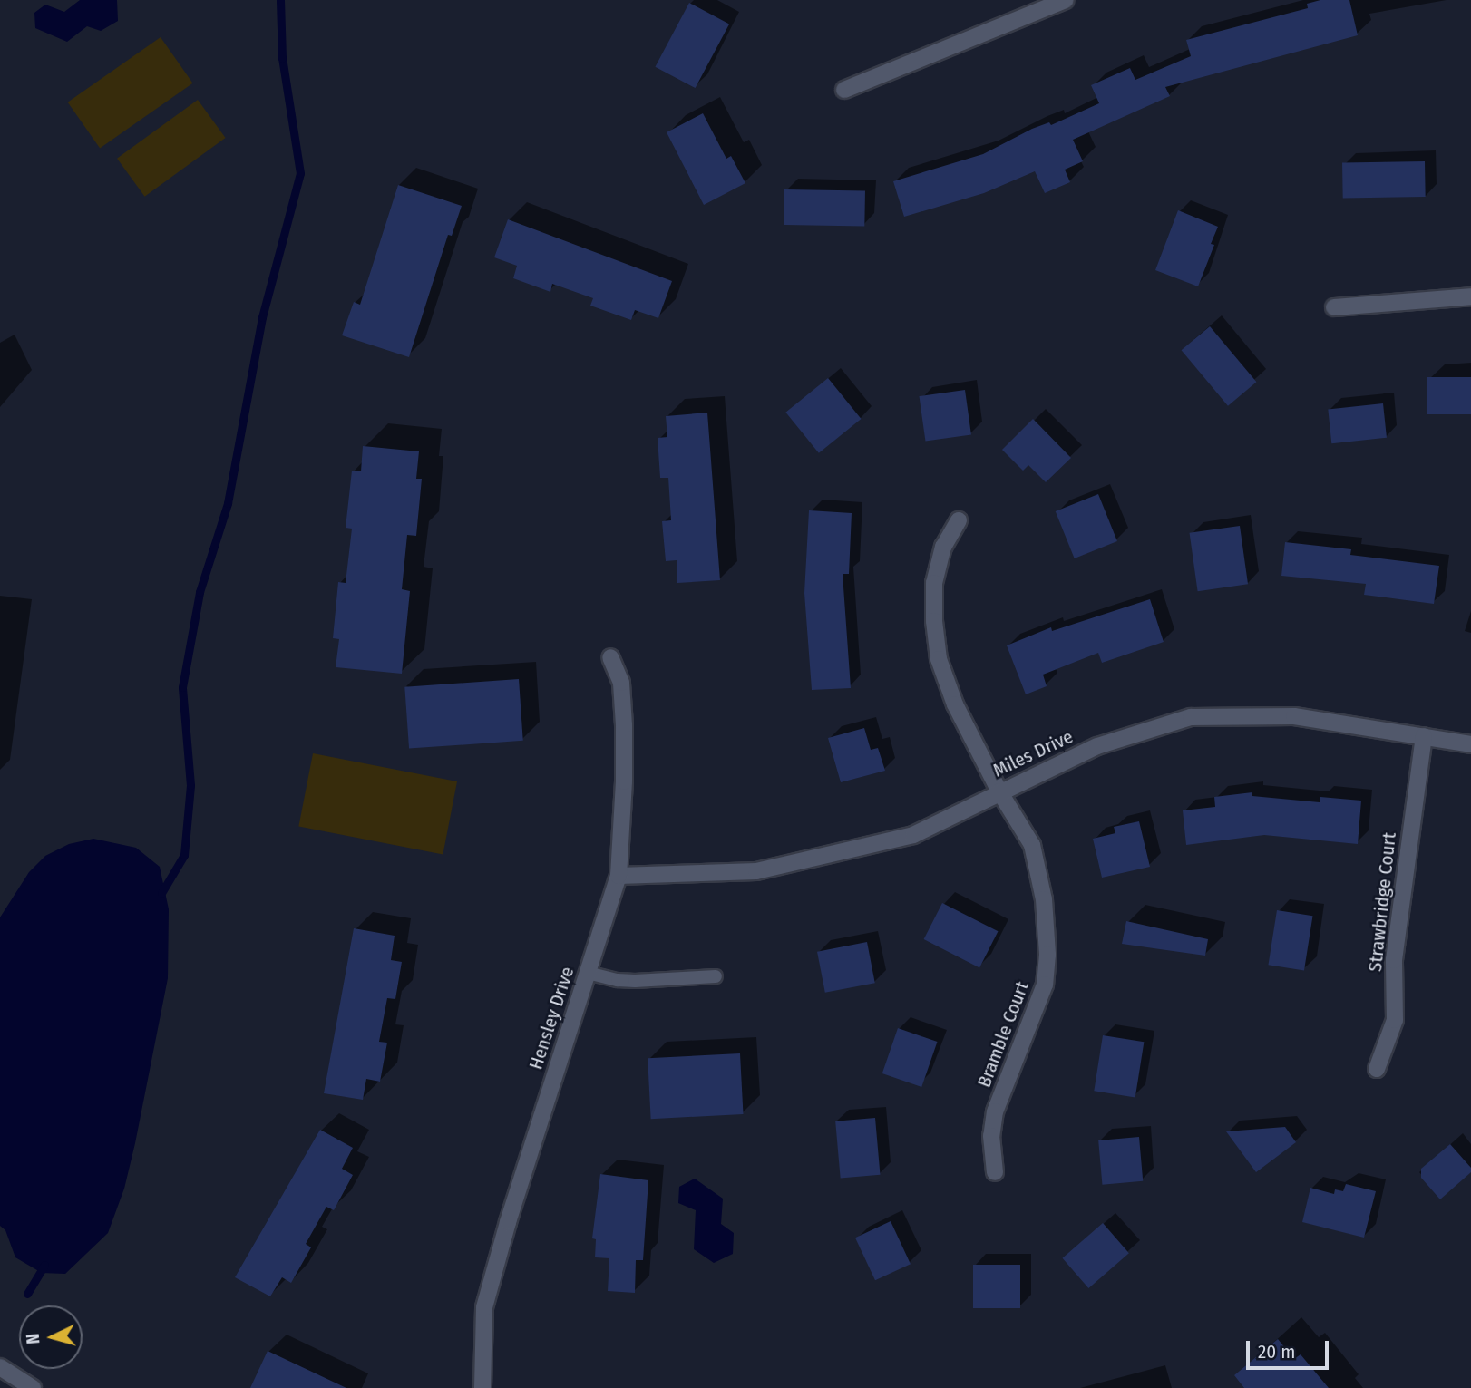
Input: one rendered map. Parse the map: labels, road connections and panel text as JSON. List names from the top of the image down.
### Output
{
  "streets": {
    "street": [
      "Miles Drive",
      "Strawbridge Court",
      "Hensley Drive",
      "Bramble Court"
    ]
  },
  "crossings": [
    ["Miles Drive", "Strawbridge Court"],
    ["Miles Drive", "Hensley Drive"],
    ["Miles Drive", "Bramble Court"]
  ],
  "scale_bar": "20 m",
  "north": "left"
}
